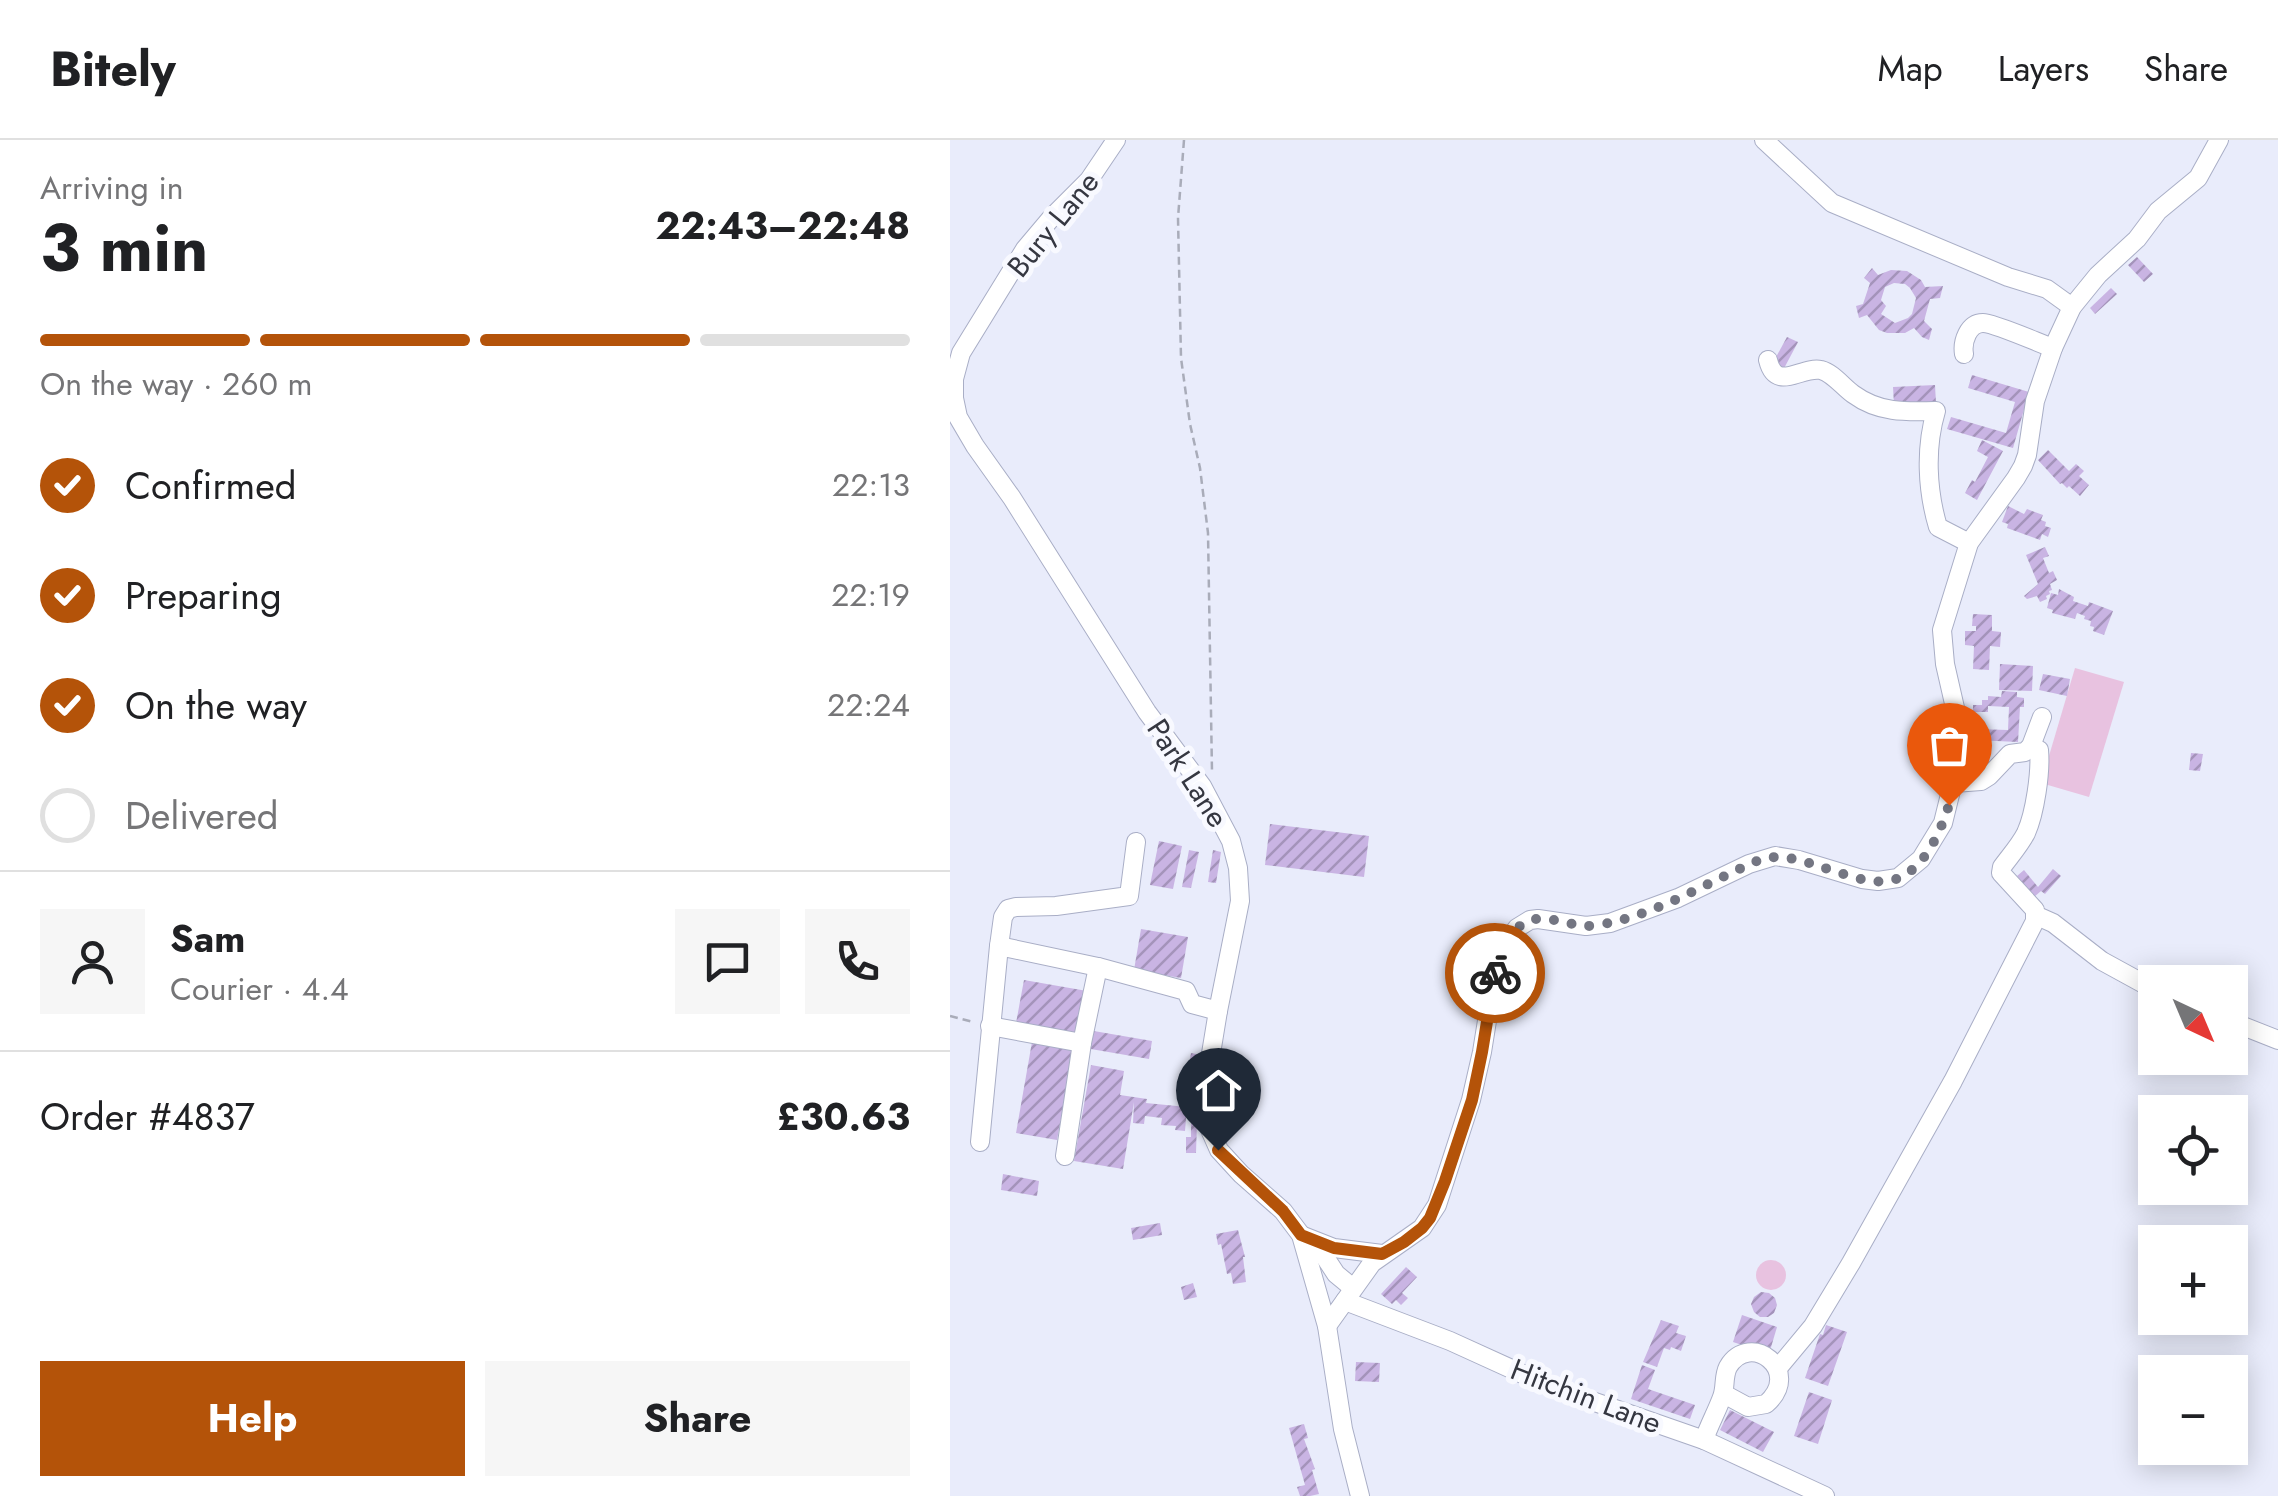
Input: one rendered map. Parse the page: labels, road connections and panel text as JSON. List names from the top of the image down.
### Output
{
  "streets": {
    "street": ["Bury Lane", "Park Lane", "Hitchin Lane"]
  },
  "crossings": [
    ["Bury Lane", "Park Lane"]
  ],
  "north": "bottom right",
  "page": {
    "header": "Bitely",
    "nav": ["Map", "Layers", "Share"],
    "heading": ["3 min", "Arriving in", "22:43–22:48"],
    "panel": [
      "Sam",
      "Courier · 4.4",
      "Order #4837",
      "£30.63"
    ],
    "bar": "On the way · 260 m",
    "list": [
      ["Confirmed", "22:13"],
      ["Preparing", "22:19"],
      ["On the way", "22:24"],
      "Delivered"
    ],
    "map_buttons": ["+", "−"],
    "buttons": ["Help", "Share"]
  }
}
